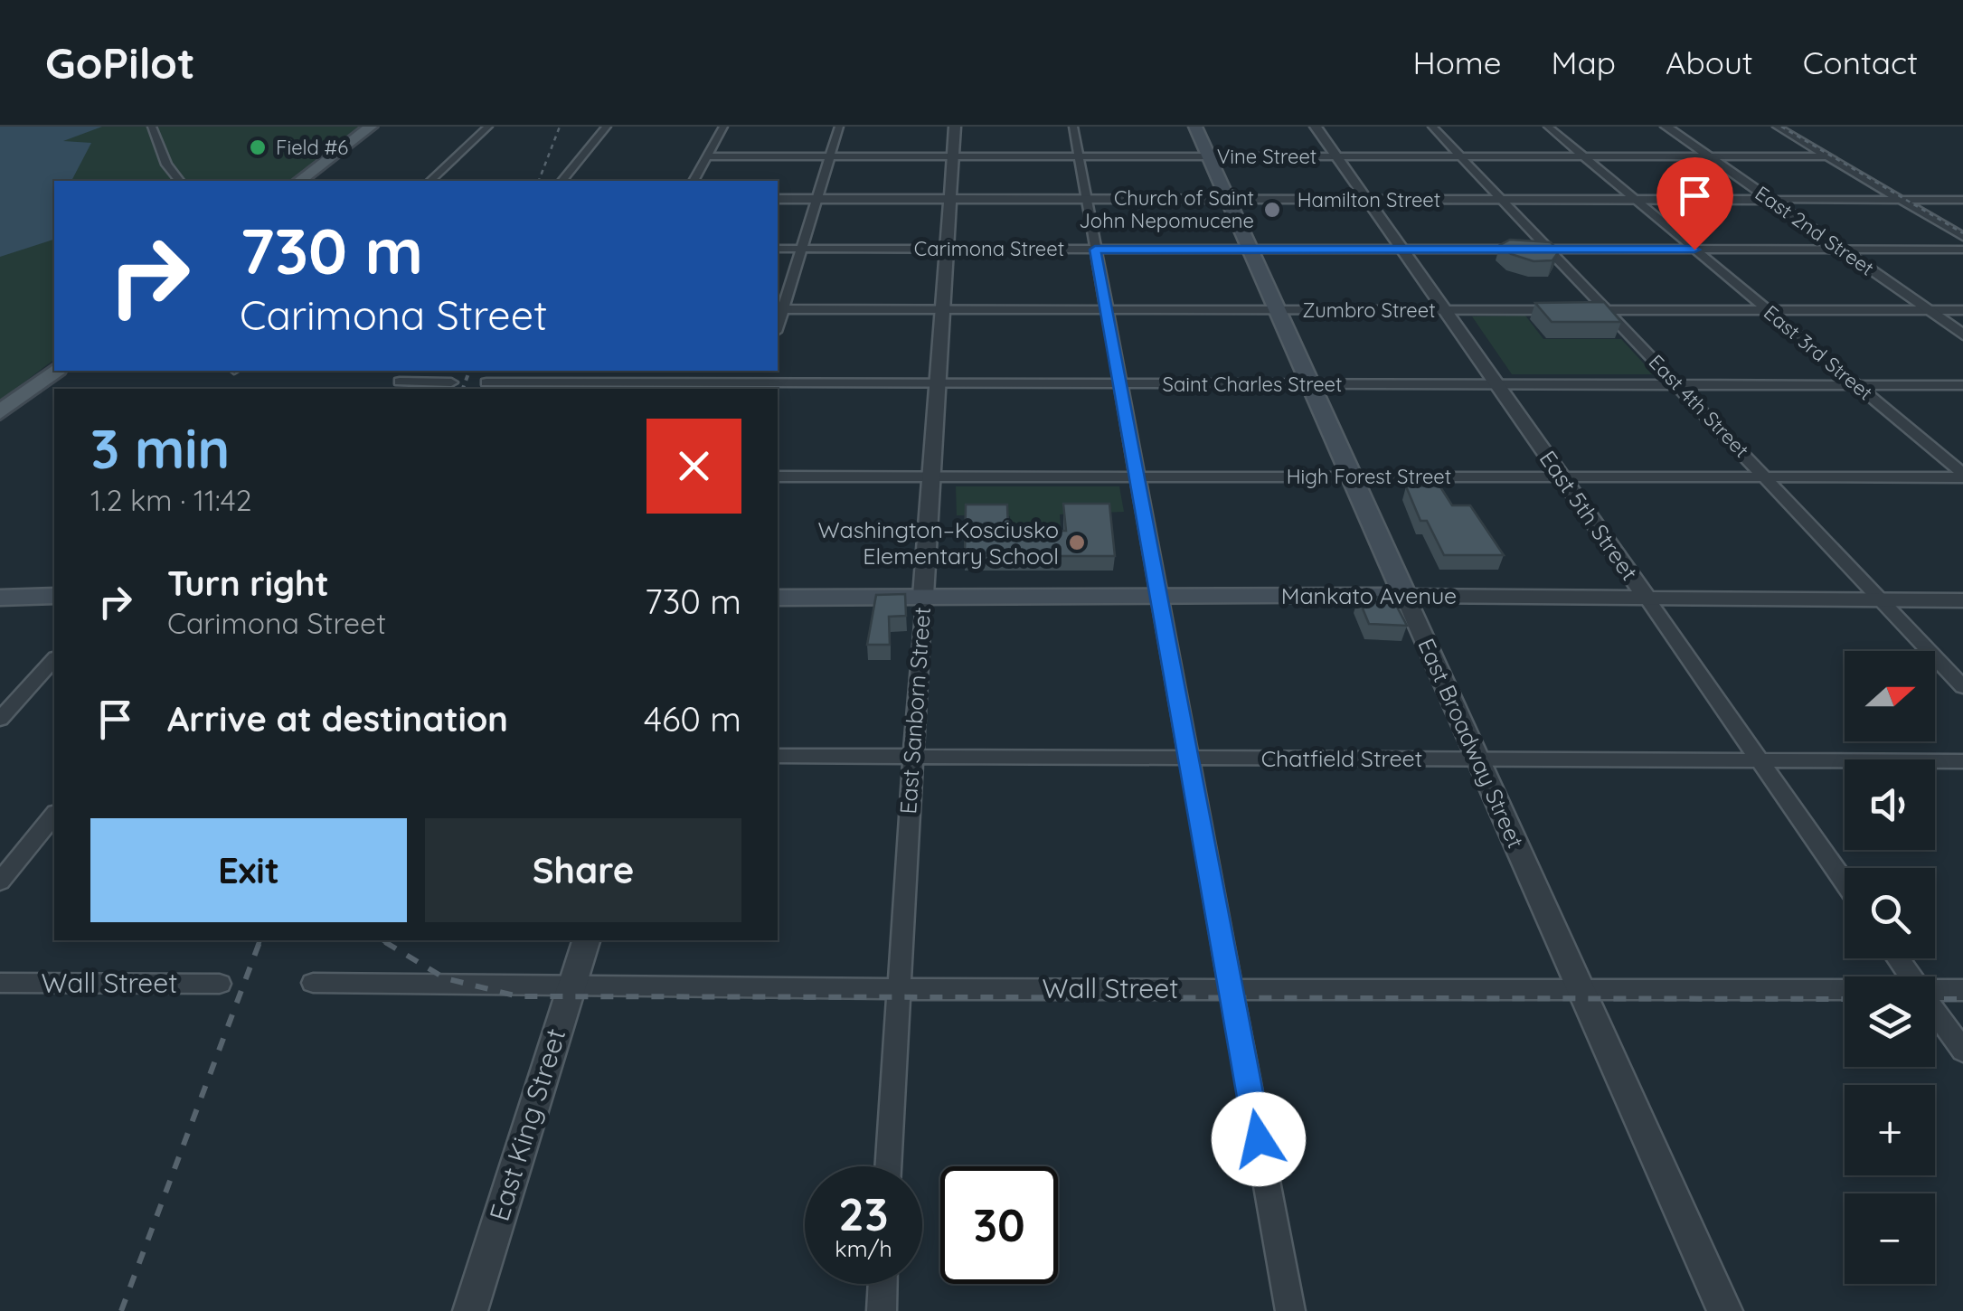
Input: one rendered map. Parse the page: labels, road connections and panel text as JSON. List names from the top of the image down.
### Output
{
  "streets": {
    "main road": ["Mankato Avenue", "East Broadway Street"],
    "street": [
      "Vine Street",
      "Hamilton Street",
      "East 2nd Street",
      "Carimona Street",
      "Zumbro Street",
      "East 3rd Street",
      "Saint Charles Street",
      "East 4th Street",
      "High Forest Street",
      "East 5th Street",
      "East Sanborn Street",
      "Chatfield Street",
      "Wall Street",
      "East King Street"
    ]
  },
  "crossings": [
    ["Vine Street", "East 2nd Street"],
    ["Vine Street", "East 3rd Street"],
    ["Vine Street", "East 4th Street"],
    ["Vine Street", "East 5th Street"],
    ["Vine Street", "East Sanborn Street"],
    ["Vine Street", "East Broadway Street"],
    ["Hamilton Street", "East 2nd Street"],
    ["Hamilton Street", "East 3rd Street"],
    ["Hamilton Street", "East 4th Street"],
    ["Hamilton Street", "East 5th Street"],
    ["Hamilton Street", "East Sanborn Street"],
    ["Hamilton Street", "East Broadway Street"],
    ["East 2nd Street", "Carimona Street"],
    ["Carimona Street", "East 3rd Street"],
    ["Carimona Street", "East 4th Street"],
    ["Carimona Street", "East 5th Street"],
    ["Carimona Street", "East Sanborn Street"],
    ["Carimona Street", "East Broadway Street"],
    ["Zumbro Street", "East 5th Street"],
    ["Zumbro Street", "East Sanborn Street"],
    ["Zumbro Street", "East Broadway Street"],
    ["East 3rd Street", "Saint Charles Street"],
    ["East 3rd Street", "High Forest Street"],
    ["Saint Charles Street", "East 4th Street"],
    ["Saint Charles Street", "East 5th Street"],
    ["Saint Charles Street", "East Sanborn Street"],
    ["Saint Charles Street", "East Broadway Street"],
    ["East 4th Street", "High Forest Street"],
    ["East 4th Street", "Mankato Avenue"],
    ["High Forest Street", "East 5th Street"],
    ["High Forest Street", "East Sanborn Street"],
    ["High Forest Street", "East Broadway Street"],
    ["East 5th Street", "Mankato Avenue"],
    ["East 5th Street", "Chatfield Street"],
    ["Mankato Avenue", "East Sanborn Street"],
    ["Mankato Avenue", "East Broadway Street"],
    ["East Sanborn Street", "Chatfield Street"],
    ["East Sanborn Street", "Wall Street"],
    ["East Broadway Street", "Chatfield Street"],
    ["East Broadway Street", "Wall Street"],
    ["Wall Street", "East King Street"]
  ],
  "places": ["Field #6", "Church of Saint John Nepomucene", "Washington–Kosciusko Elementary School"],
  "north": "right",
  "page": {
    "header": "GoPilot",
    "nav": [
      "Home",
      "Map",
      "About",
      "Contact"
    ],
    "turn": ["730 m", "Carimona Street"],
    "heading": ["3 min", "1.2 km · 11:42"],
    "list": [
      {
        "name": "Turn right",
        "note": "Carimona Street",
        "value": "730 m"
      },
      {
        "name": "Arrive at destination",
        "value": "460 m"
      }
    ],
    "map_buttons": ["+", "−"],
    "buttons": ["Exit", "Share"],
    "speed": "23 km/h",
    "limit": "30"
  }
}
